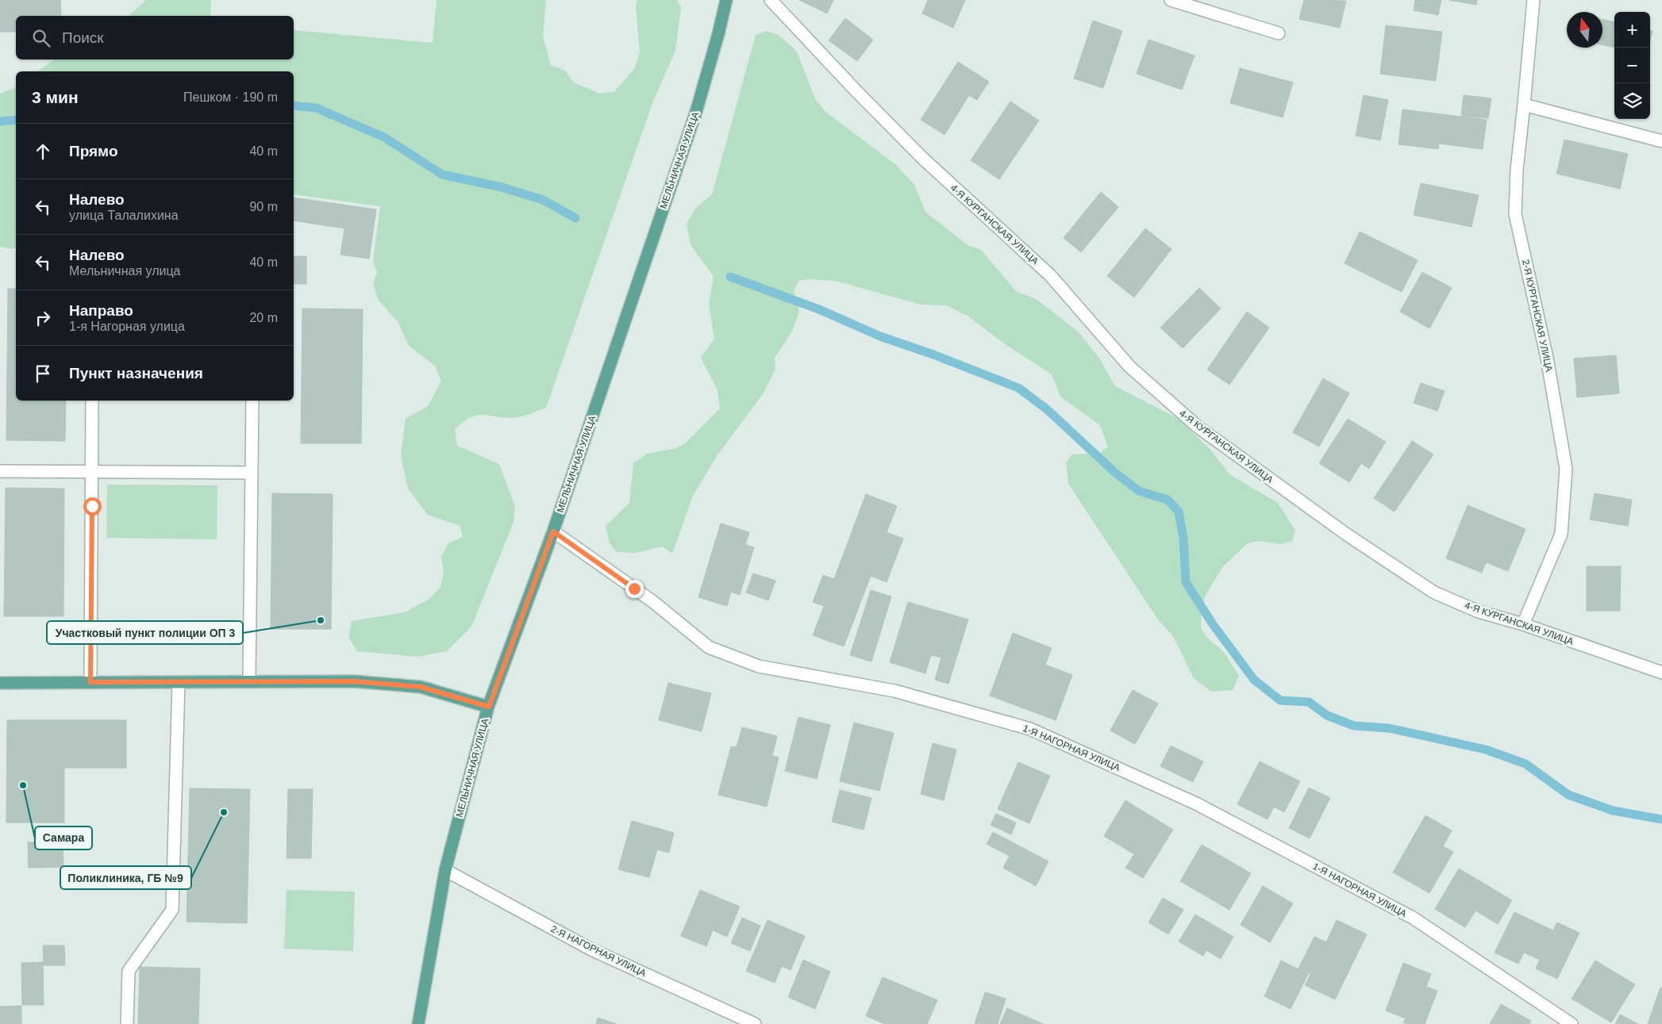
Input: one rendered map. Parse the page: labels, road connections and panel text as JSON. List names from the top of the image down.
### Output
{
  "streets": {
    "main road": ["МЕЛЬНИЧНАЯ УЛИЦА"],
    "street": [
      "4-Я КУРГАНСКАЯ УЛИЦА",
      "2-Я КУРГАНСКАЯ УЛИЦА",
      "1-Я НАГОРНАЯ УЛИЦА",
      "2-Я НАГОРНАЯ УЛИЦА"
    ]
  },
  "crossings": [
    ["МЕЛЬНИЧНАЯ УЛИЦА", "1-Я НАГОРНАЯ УЛИЦА"],
    ["МЕЛЬНИЧНАЯ УЛИЦА", "2-Я НАГОРНАЯ УЛИЦА"],
    ["4-Я КУРГАНСКАЯ УЛИЦА", "2-Я КУРГАНСКАЯ УЛИЦА"]
  ],
  "places": ["Участковый пункт полиции ОП 3", "Самара", "Поликлиника, ГБ №9"],
  "north": "top",
  "page": {
    "map_buttons": ["+", "−"],
    "search": "Поиск",
    "heading": ["3 мин", "Пешком · 190 m"],
    "list": [
      ["Прямо", "40 m"],
      ["Налево", "улица Талалихина", "90 m"],
      ["Налево", "Мельничная улица", "40 m"],
      ["Направо", "1-я Нагорная улица", "20 m"],
      "Пункт назначения"
    ]
  }
}
